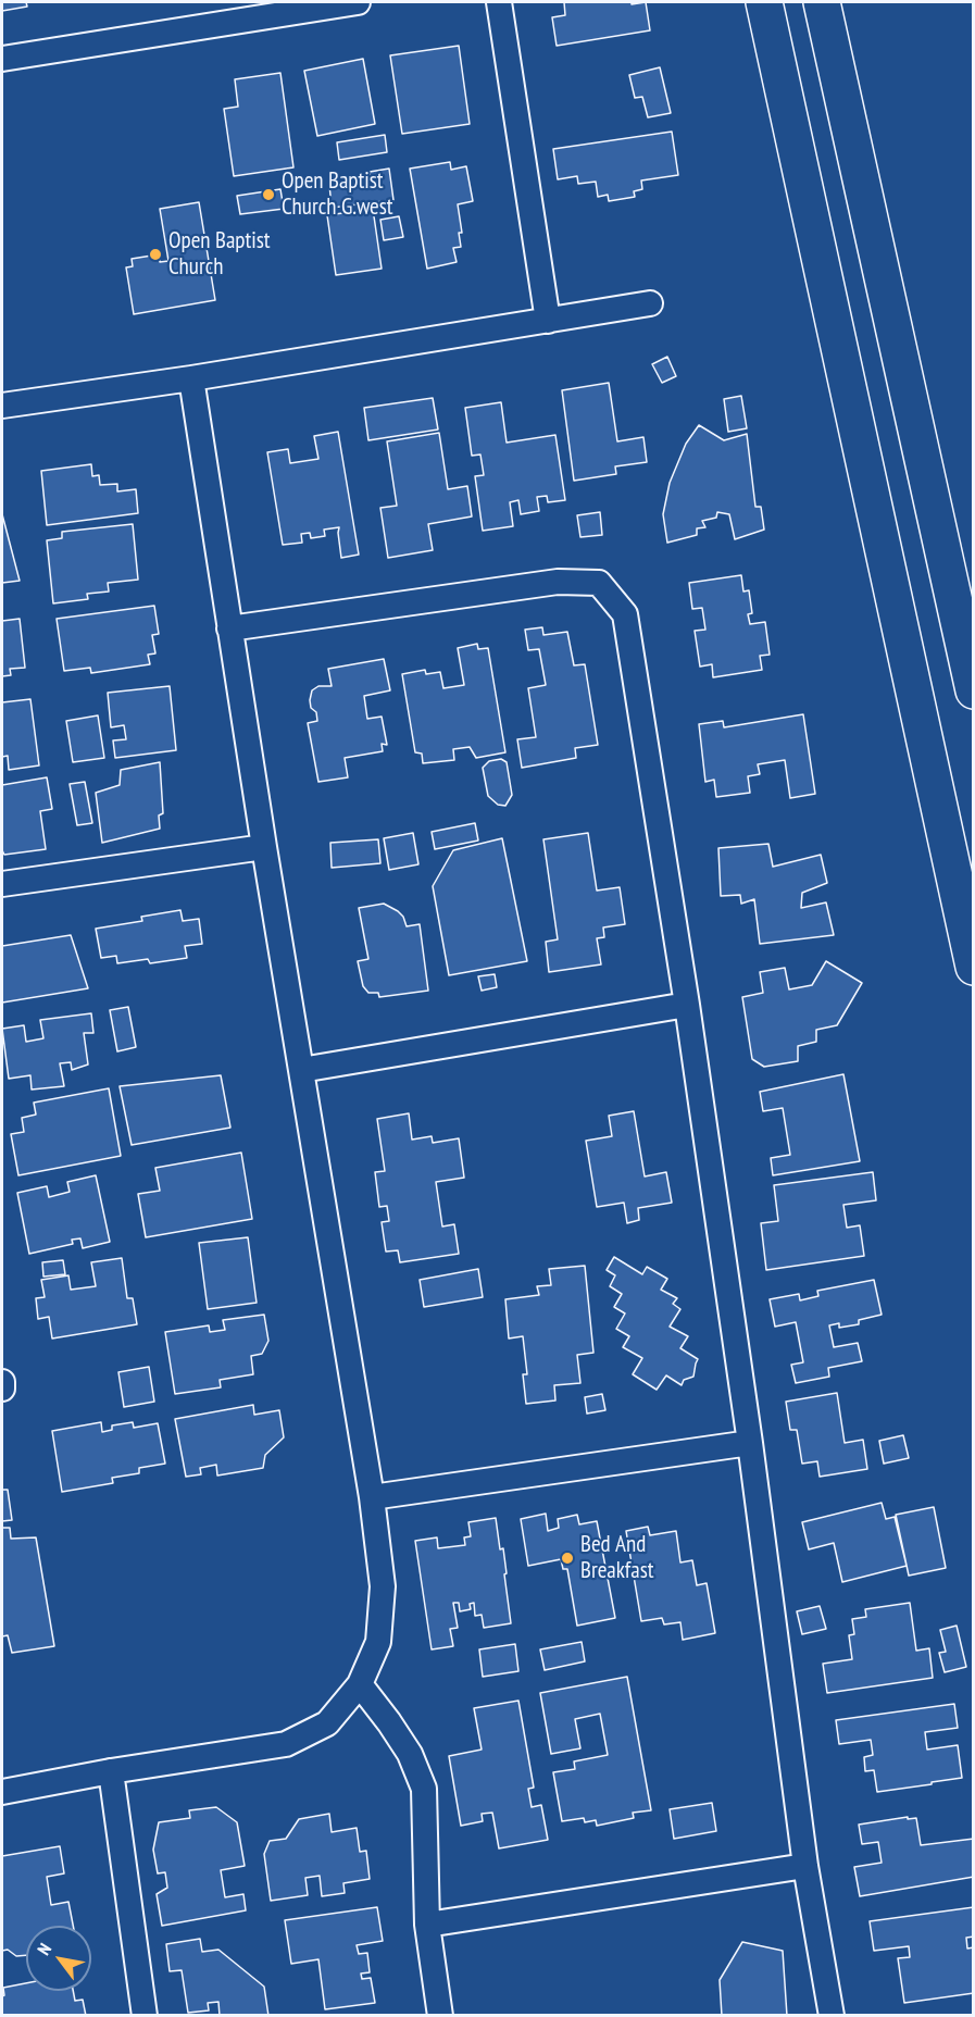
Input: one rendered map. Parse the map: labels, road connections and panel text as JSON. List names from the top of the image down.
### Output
{
  "places": ["Open Baptist Church G.west", "Open Baptist Church", "Bed And Breakfast"],
  "north": "top left"
}
